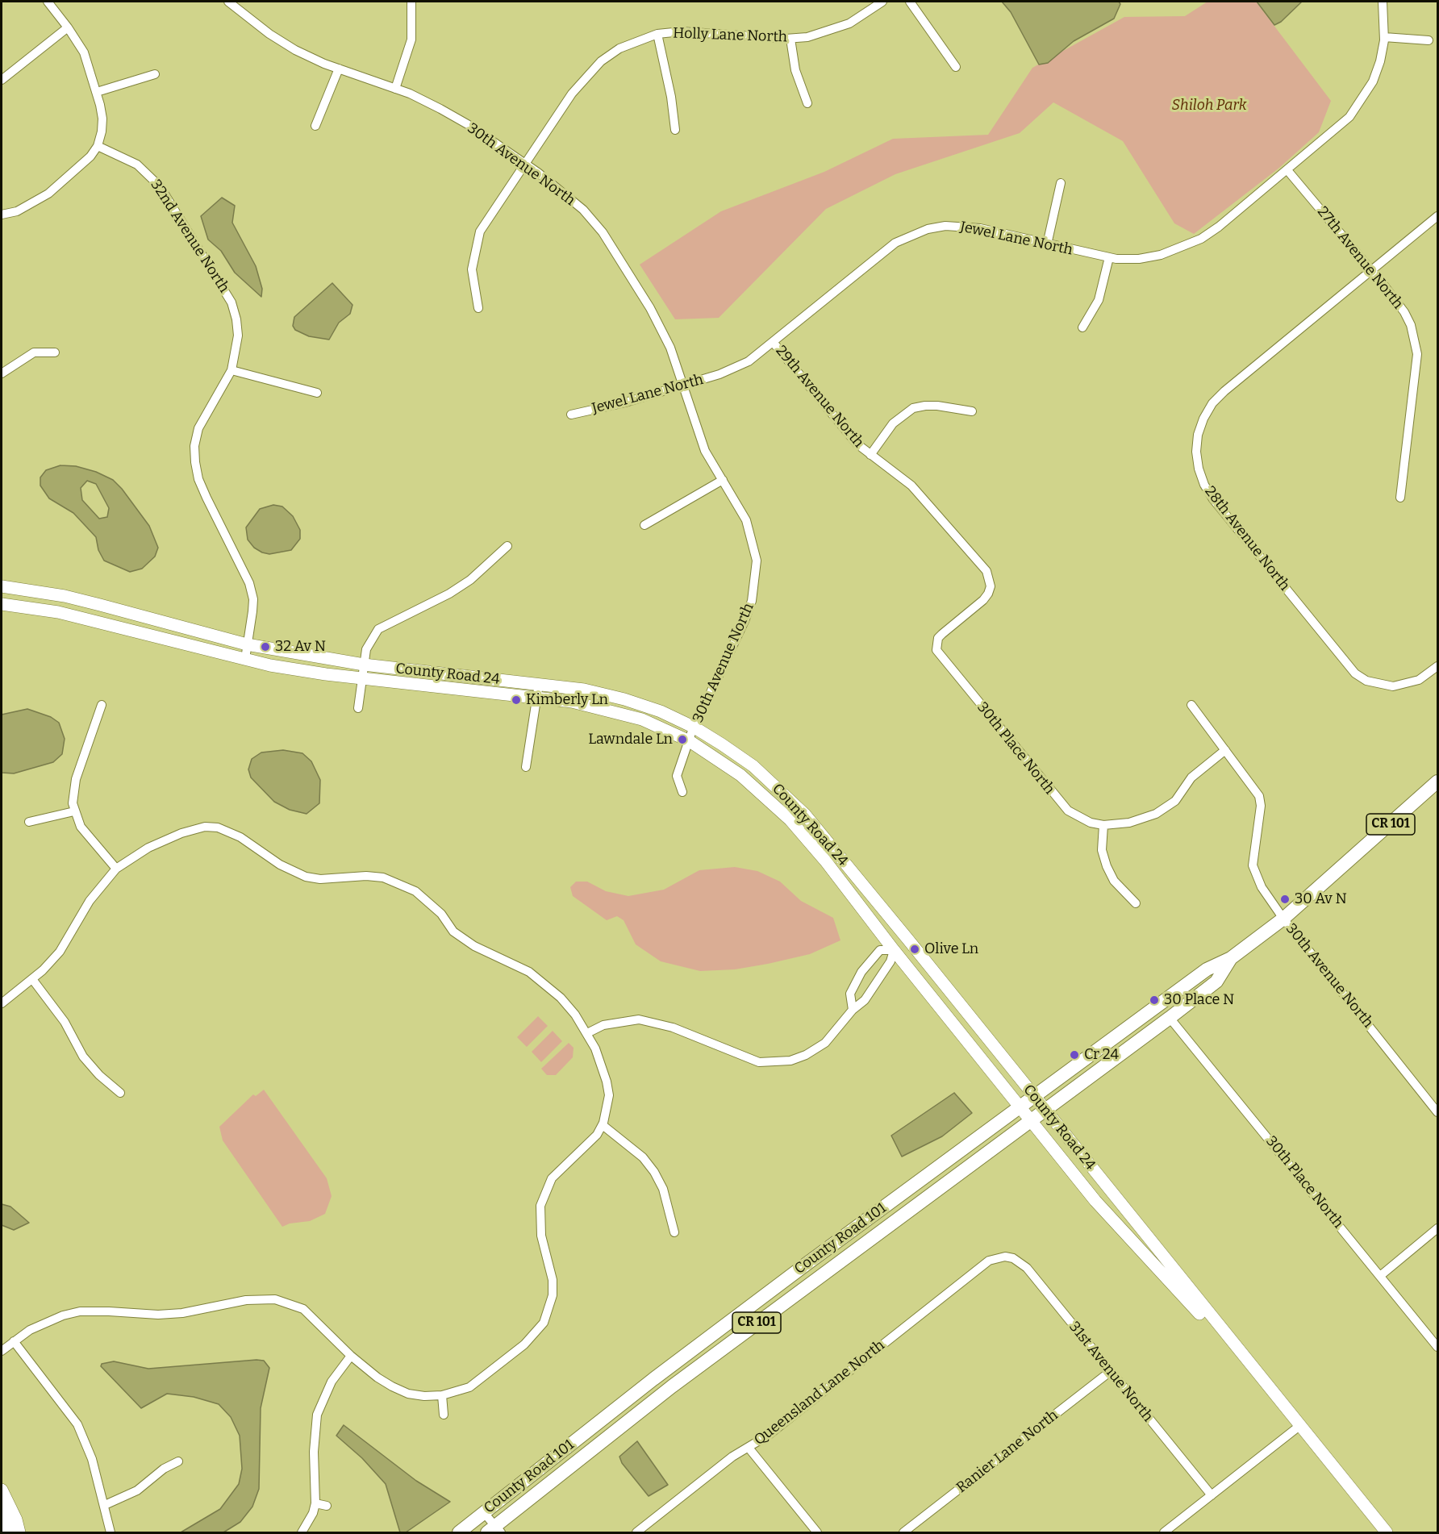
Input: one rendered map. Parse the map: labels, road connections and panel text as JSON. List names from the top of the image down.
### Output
{
  "streets": {
    "main road": ["CR 101", "County Road 101"],
    "street": [
      "Holly Lane North",
      "30th Avenue North",
      "32nd Avenue North",
      "Jewel Lane North",
      "27th Avenue North",
      "29th Avenue North",
      "28th Avenue North",
      "County Road 24",
      "30th Place North",
      "31st Avenue North",
      "Queensland Lane North",
      "Ranier Lane North"
    ]
  },
  "crossings": [
    ["Holly Lane North", "30th Avenue North"],
    ["30th Avenue North", "Jewel Lane North"],
    ["30th Avenue North", "County Road 24"],
    ["30th Avenue North", "County Road 101"],
    ["32nd Avenue North", "County Road 24"],
    ["Jewel Lane North", "27th Avenue North"],
    ["Jewel Lane North", "29th Avenue North"],
    ["27th Avenue North", "28th Avenue North"],
    ["29th Avenue North", "30th Place North"],
    ["County Road 24", "County Road 101"],
    ["30th Place North", "County Road 101"],
    ["31st Avenue North", "Queensland Lane North"],
    ["31st Avenue North", "Ranier Lane North"]
  ],
  "parks": ["Shiloh Park"],
  "places": [
    "32 Av N",
    "Kimberly Ln",
    "Lawndale Ln",
    "30 Av N",
    "Olive Ln",
    "30 Place N",
    "Cr 24"
  ]
}
